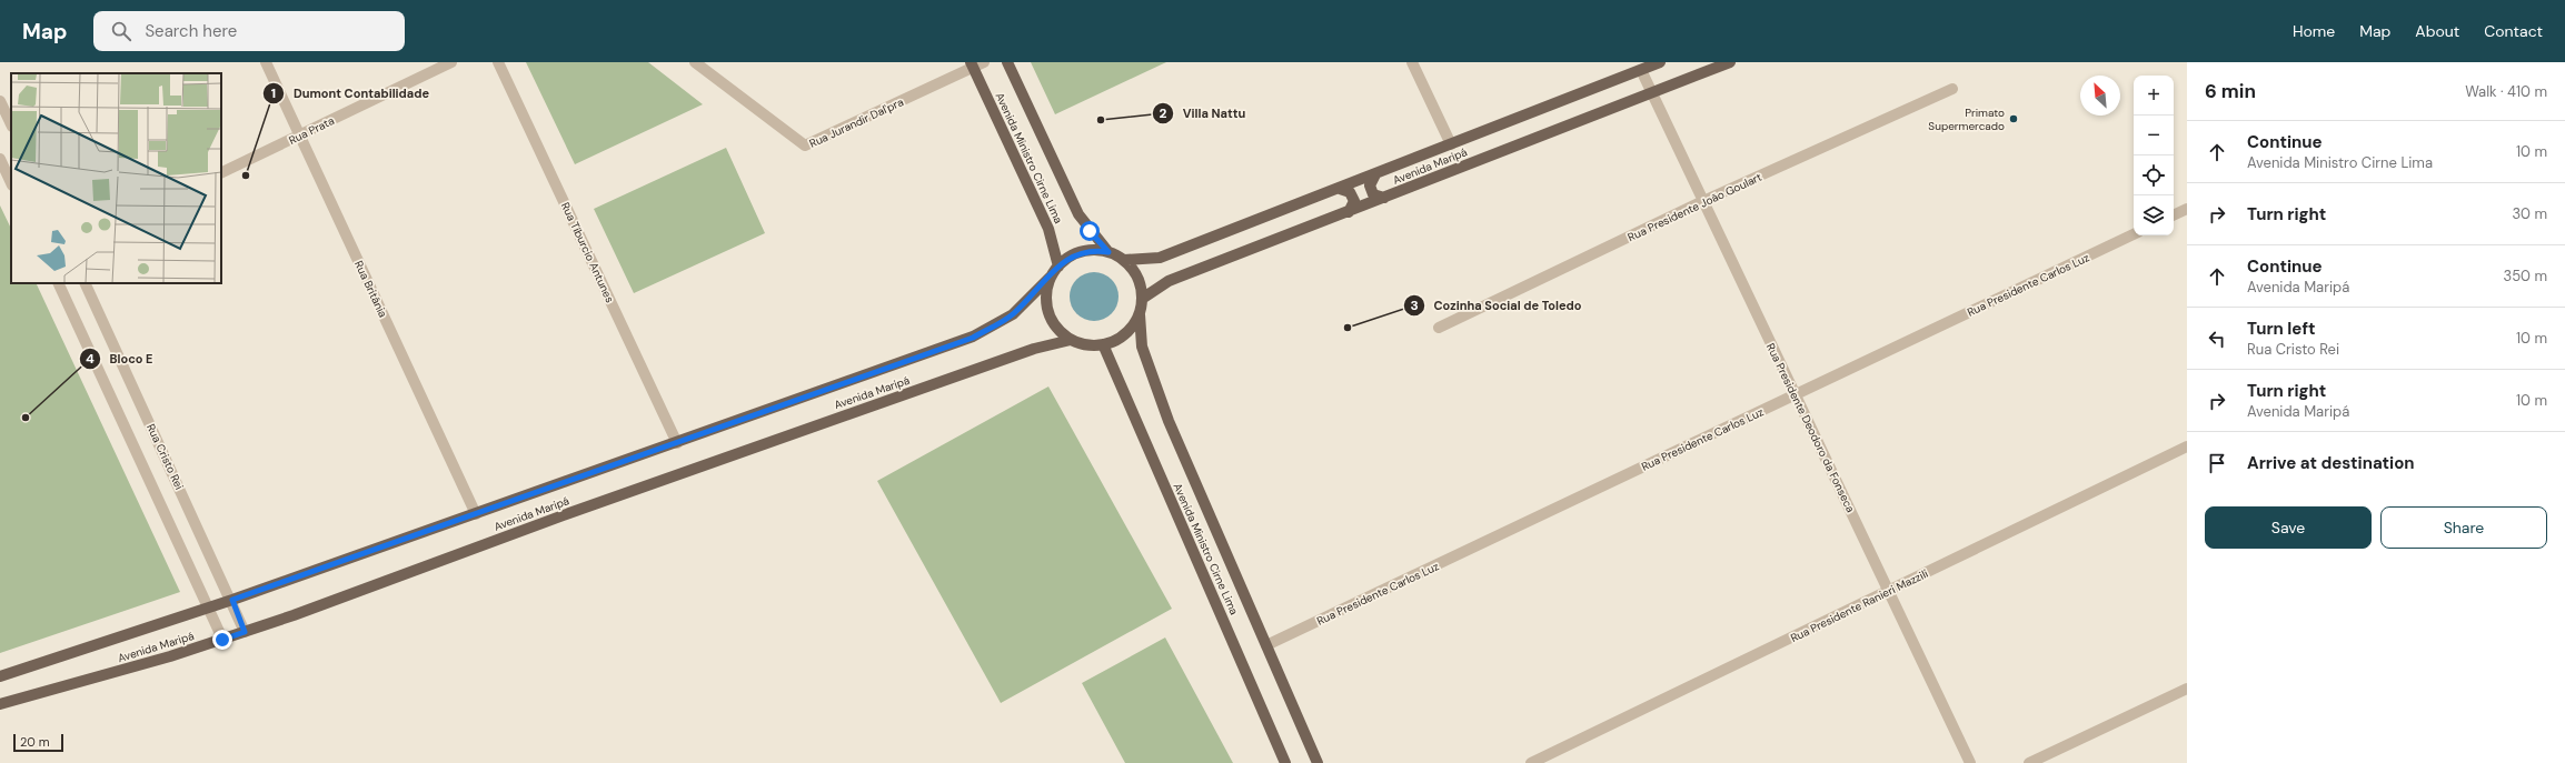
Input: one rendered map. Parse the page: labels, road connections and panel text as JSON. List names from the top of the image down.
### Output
{
  "streets": {
    "main road": ["Avenida Ministro Cirne Lima", "Avenida Maripá"],
    "street": [
      "Rua Jurandir Dal'pra",
      "Rua Prata",
      "Rua Presidente João Goulart",
      "Rua Tíburcio Antunes",
      "Rua Presidente Carlos Luz",
      "Rua Britânia",
      "Rua Presidente Deodoro da Fonseca",
      "Rua Cristo Rei",
      "Rua Presidente Ranieri Mazzili"
    ]
  },
  "crossings": [
    ["Rua Jurandir Dal'pra", "Avenida Ministro Cirne Lima"],
    ["Rua Prata", "Rua Britânia"],
    ["Avenida Ministro Cirne Lima", "Avenida Maripá"],
    ["Avenida Maripá", "Rua Tíburcio Antunes"],
    ["Avenida Maripá", "Rua Britânia"],
    ["Avenida Maripá", "Rua Presidente Deodoro da Fonseca"],
    ["Avenida Maripá", "Rua Cristo Rei"],
    ["Rua Presidente João Goulart", "Rua Presidente Deodoro da Fonseca"],
    ["Rua Presidente Carlos Luz", "Rua Presidente Deodoro da Fonseca"],
    ["Rua Presidente Deodoro da Fonseca", "Rua Presidente Ranieri Mazzili"]
  ],
  "places": [
    "Primato Supermercado",
    "Villa Nattu",
    "Dumont Contabilidade",
    "Cozinha Social de Toledo",
    "Bloco E"
  ],
  "scale_bar": "20 m",
  "north": "top left",
  "page": {
    "header": "Map",
    "search": "Search here",
    "nav": [
      "Home",
      "Map",
      "About",
      "Contact"
    ],
    "heading": ["6 min", "Walk · 410 m"],
    "map_buttons": ["+", "−"],
    "list": [
      ["Continue", "Avenida Ministro Cirne Lima", "10 m"],
      ["Turn right", "30 m"],
      ["Continue", "Avenida Maripá", "350 m"],
      ["Turn left", "Rua Cristo Rei", "10 m"],
      ["Turn right", "Avenida Maripá", "10 m"],
      "Arrive at destination"
    ],
    "buttons": ["Save", "Share"],
    "scale": "20 m"
  }
}
